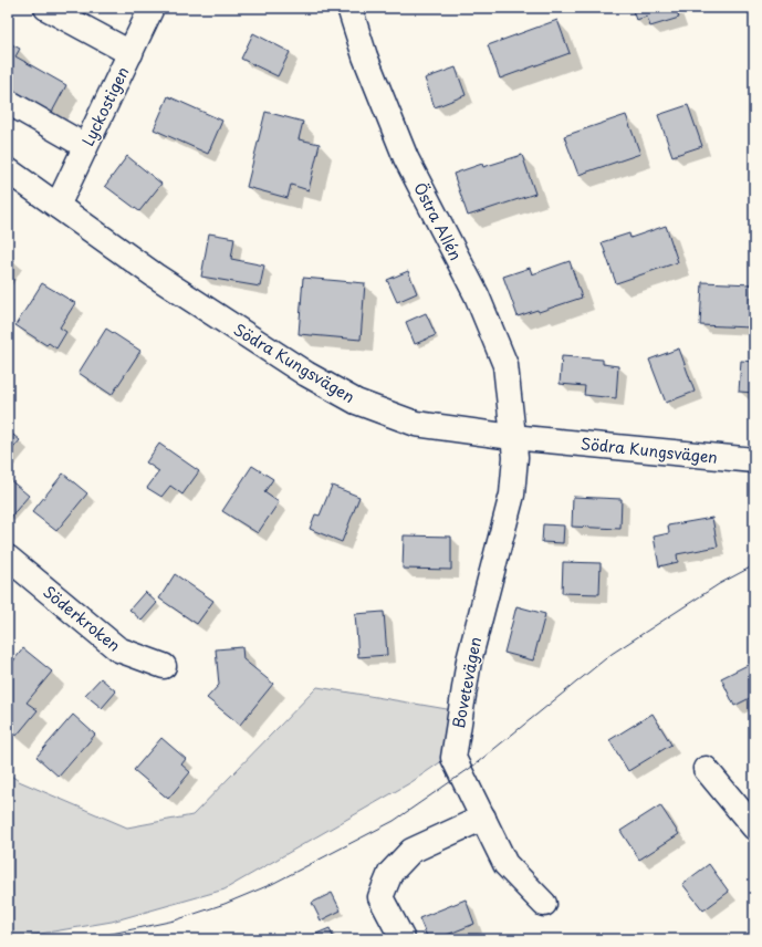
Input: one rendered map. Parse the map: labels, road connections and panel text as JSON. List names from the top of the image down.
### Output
{
  "streets": {
    "street": [
      "Lyckostigen",
      "Östra Allén",
      "Södra Kungsvägen",
      "Söderkroken",
      "Bovetevägen"
    ]
  },
  "crossings": [
    ["Lyckostigen", "Södra Kungsvägen"],
    ["Östra Allén", "Södra Kungsvägen"],
    ["Östra Allén", "Bovetevägen"],
    ["Södra Kungsvägen", "Bovetevägen"]
  ]
}
